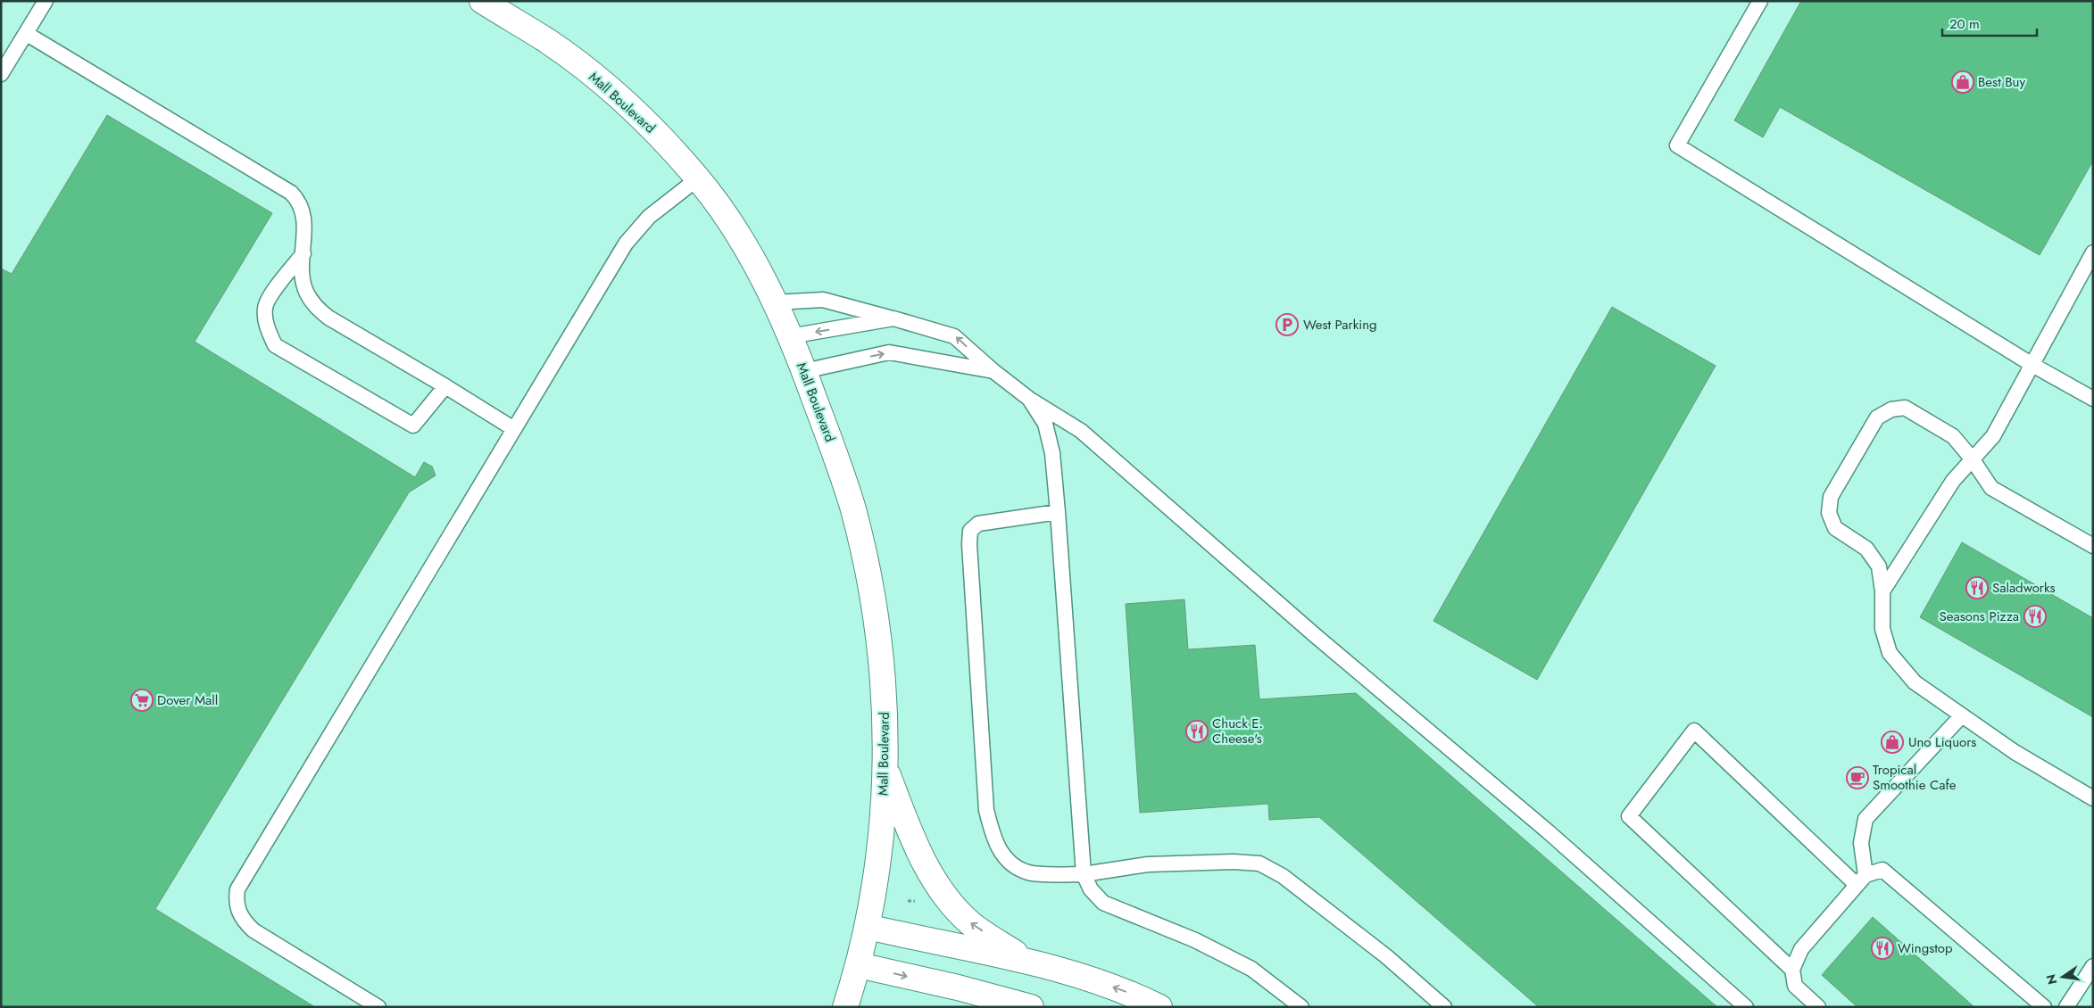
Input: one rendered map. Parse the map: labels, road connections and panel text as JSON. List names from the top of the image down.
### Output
{
  "streets": {
    "street": ["Mall Boulevard"]
  },
  "places": {
    "shop": ["Best Buy", "Uno Liquors"],
    "parking": ["West Parking"],
    "restaurant": [
      "Saladworks",
      "Seasons Pizza",
      "Chuck E. Cheese's",
      "Wingstop"
    ],
    "supermarket": ["Dover Mall"],
    "cafe": ["Tropical Smoothie Cafe"]
  },
  "scale_bar": "20 m",
  "north": "left"
}
